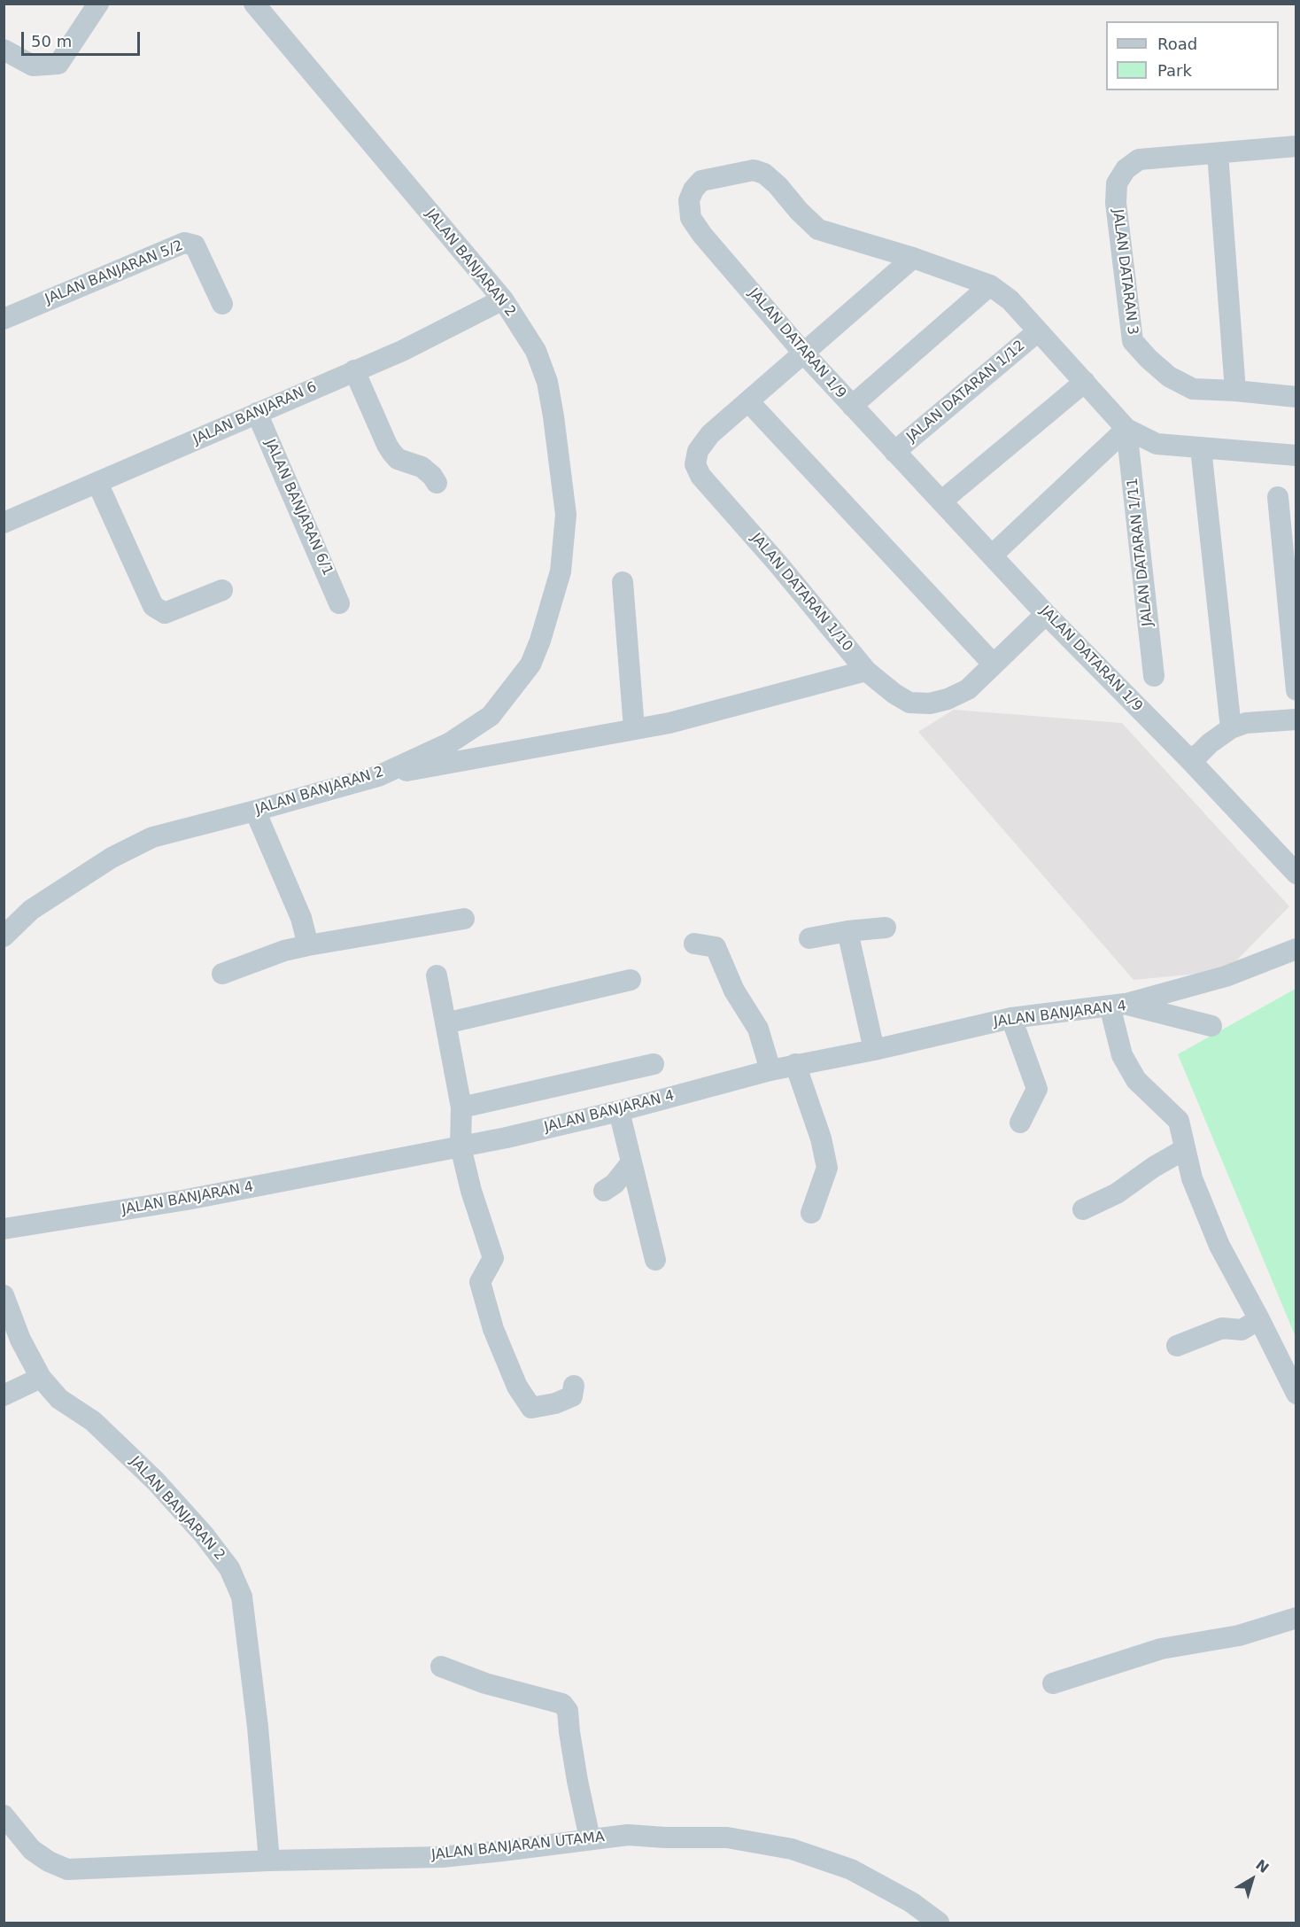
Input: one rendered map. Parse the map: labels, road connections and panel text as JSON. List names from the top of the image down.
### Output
{
  "streets": {
    "street": [
      "JALAN BANJARAN 2",
      "JALAN DATARAN 3",
      "JALAN BANJARAN 5/2",
      "JALAN DATARAN 1/9",
      "JALAN DATARAN 1/12",
      "JALAN BANJARAN 6",
      "JALAN BANJARAN 6/1",
      "JALAN DATARAN 1/11",
      "JALAN DATARAN 1/10",
      "JALAN BANJARAN 4",
      "JALAN BANJARAN UTAMA"
    ]
  },
  "crossings": [
    ["JALAN BANJARAN 2", "JALAN BANJARAN 6"],
    ["JALAN BANJARAN 2", "JALAN BANJARAN UTAMA"],
    ["JALAN DATARAN 1/9", "JALAN DATARAN 1/12"],
    ["JALAN DATARAN 1/9", "JALAN DATARAN 1/11"],
    ["JALAN DATARAN 1/9", "JALAN DATARAN 1/10"],
    ["JALAN BANJARAN 6", "JALAN BANJARAN 6/1"]
  ],
  "legend": ["Road", "Park"],
  "scale_bar": "50 m",
  "north": "top right"
}
